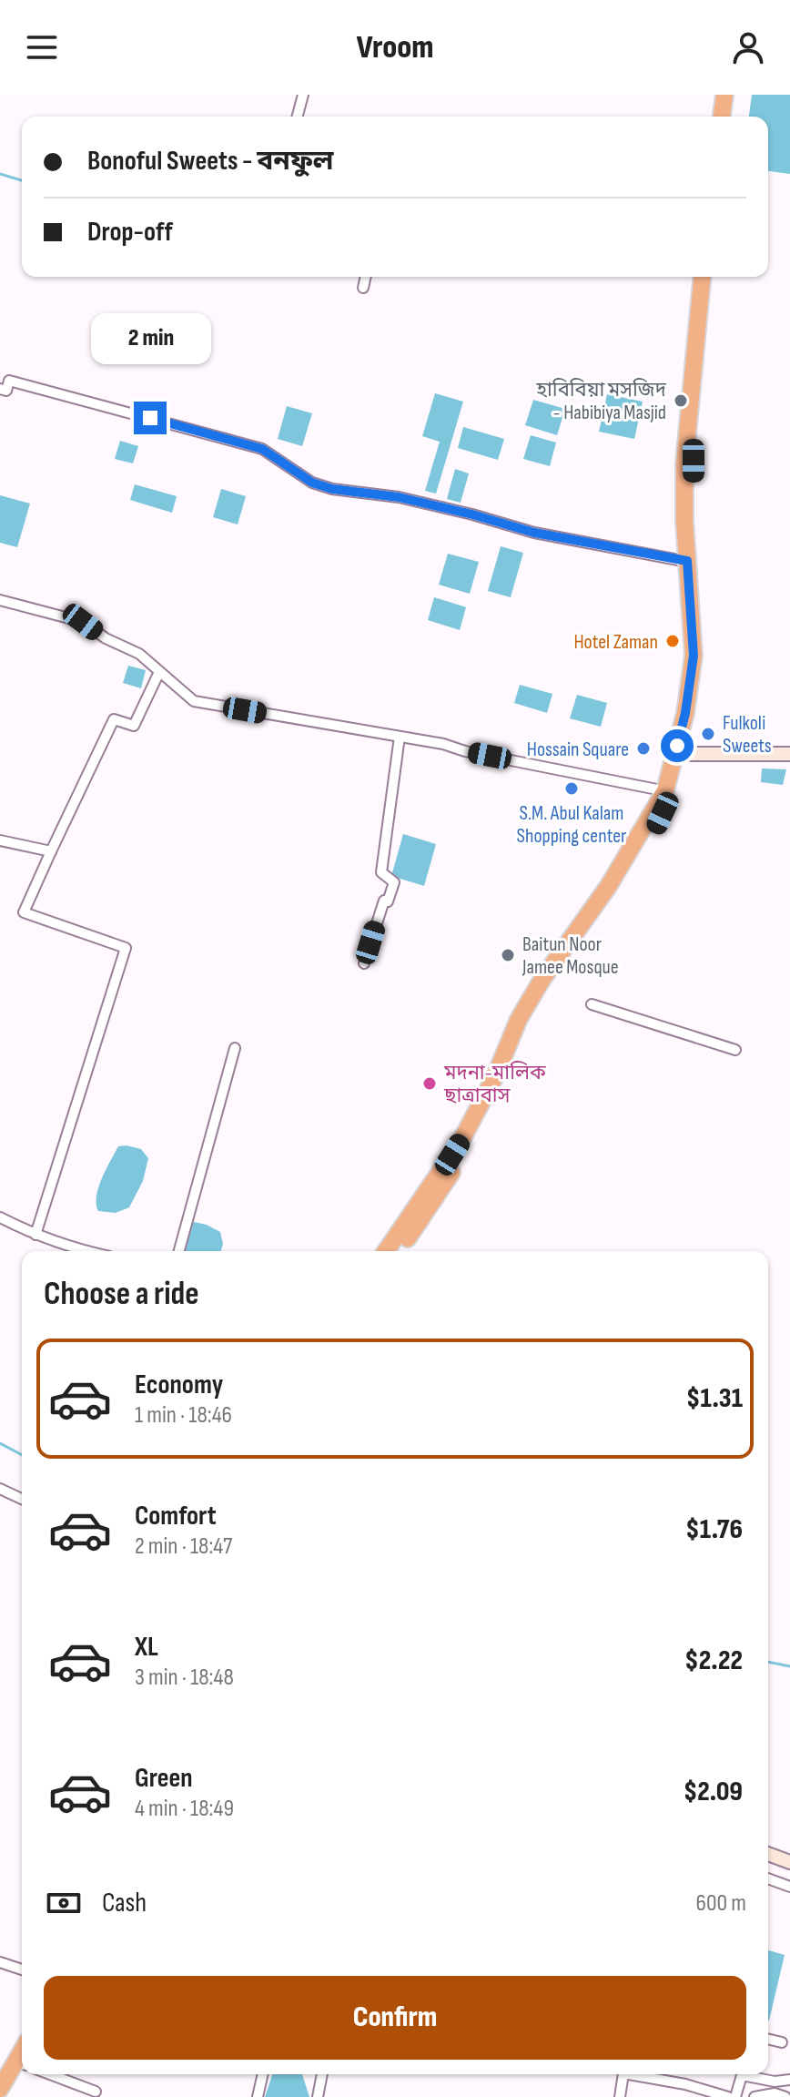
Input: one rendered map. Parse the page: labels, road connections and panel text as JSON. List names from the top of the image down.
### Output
{
  "places": [
    "হাবিবিয়া মসজিদ - Habibiya Masjid",
    "Hotel Zaman",
    "Fulkoli Sweets",
    "Hossain Square",
    "S.M. Abul Kalam Shopping center",
    "Baitun Noor Jamee Mosque",
    "মদনা-মালিক ছাত্রাবাস"
  ],
  "page": {
    "header": "Vroom",
    "banner": ["Bonoful Sweets - বনফুল", "Drop-off"],
    "bubble": "2 min",
    "heading": "Choose a ride",
    "list": [
      {
        "name": "Economy",
        "note": "1 min · 18:46",
        "value": "$1.31"
      },
      {
        "name": "Comfort",
        "note": "2 min · 18:47",
        "value": "$1.76"
      },
      {
        "name": "XL",
        "note": "3 min · 18:48",
        "value": "$2.22"
      },
      {
        "name": "Green",
        "note": "4 min · 18:49",
        "value": "$2.09"
      }
    ],
    "pay": ["Cash", "600 m"],
    "buttons": "Confirm"
  }
}
